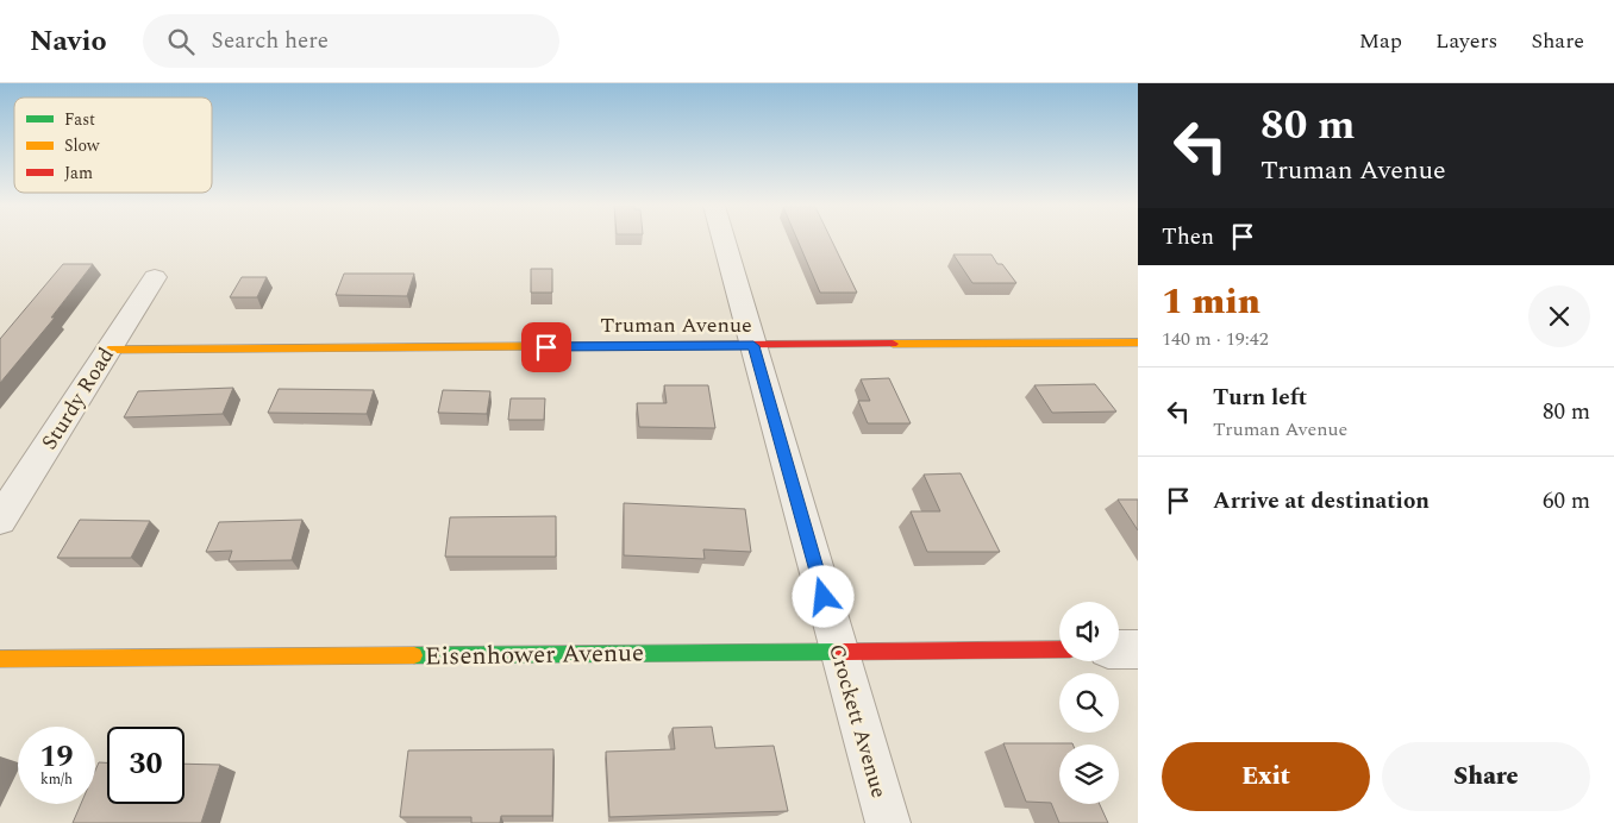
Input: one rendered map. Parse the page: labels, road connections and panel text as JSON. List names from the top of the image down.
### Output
{
  "streets": {
    "street": [
      "Truman Avenue",
      "Sturdy Road",
      "Eisenhower Avenue",
      "Crockett Avenue"
    ]
  },
  "crossings": [
    ["Truman Avenue", "Sturdy Road"],
    ["Truman Avenue", "Crockett Avenue"],
    ["Eisenhower Avenue", "Crockett Avenue"]
  ],
  "legend": ["Fast", "Slow", "Jam"],
  "page": {
    "header": "Navio",
    "search": "Search here",
    "nav": ["Map", "Layers", "Share"],
    "turn": ["80 m", "Truman Avenue"],
    "then": "Then",
    "heading": ["1 min", "140 m · 19:42"],
    "list": [
      {
        "name": "Turn left",
        "note": "Truman Avenue",
        "value": "80 m"
      },
      {
        "name": "Arrive at destination",
        "value": "60 m"
      }
    ],
    "speed": "19 km/h",
    "limit": "30",
    "buttons": ["Exit", "Share"]
  }
}
